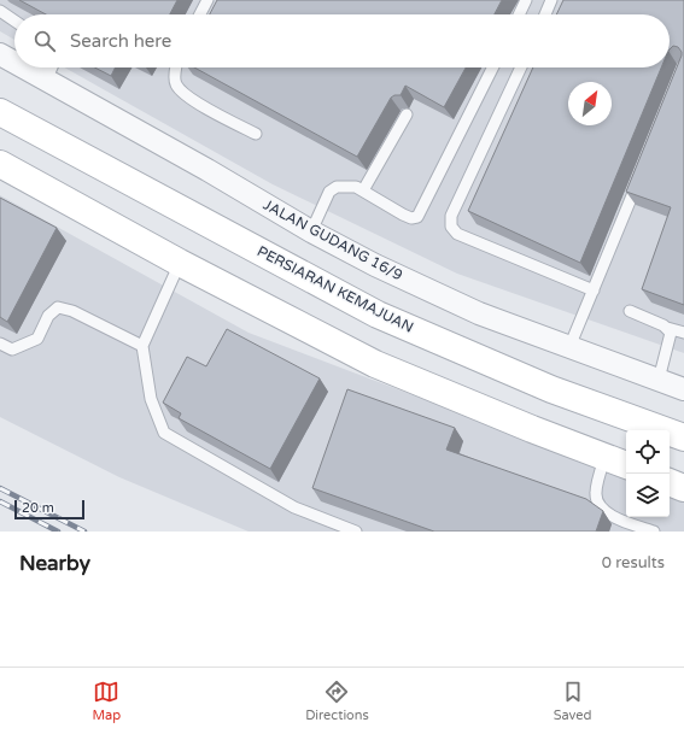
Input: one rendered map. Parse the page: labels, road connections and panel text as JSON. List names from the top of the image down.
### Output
{
  "streets": {
    "main road": ["PERSIARAN KEMAJUAN"],
    "street": ["JALAN GUDANG 16/9"]
  },
  "scale_bar": "20 m",
  "north": "top right",
  "page": {
    "search": "Search here",
    "scale": "20 m",
    "heading": ["Nearby", "0 results"],
    "nav": ["Map", "Directions", "Saved"]
  }
}
